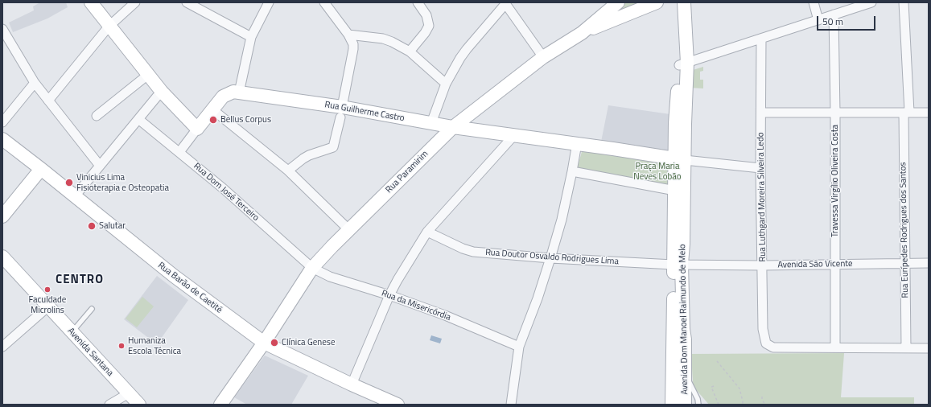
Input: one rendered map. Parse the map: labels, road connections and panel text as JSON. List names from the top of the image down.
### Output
{
  "streets": {
    "main road": [
      "Rua Guilherme Castro",
      "Rua Paramirim",
      "Rua Barão de Caetité",
      "Avenida Dom Manoel Raimundo de Melo",
      "Avenida Santana"
    ],
    "street": [
      "Travessa Virgílio Oliveira Costa",
      "Rua Dom José Terceiro",
      "Rua Luthgard Moreira Silveira Ledo",
      "Rua Eurípedes Rodrigues dos Santos",
      "Rua Doutor Osvaldo Rodrigues Lima",
      "Avenida São Vicente",
      "Rua da Misericórdia"
    ]
  },
  "crossings": [
    ["Rua Guilherme Castro", "Rua Paramirim"],
    ["Rua Guilherme Castro", "Rua Dom José Terceiro"],
    ["Rua Paramirim", "Rua Dom José Terceiro"],
    ["Rua Paramirim", "Rua Barão de Caetité"],
    ["Rua Paramirim", "Rua da Misericórdia"],
    ["Travessa Virgílio Oliveira Costa", "Rua Luthgard Moreira Silveira Ledo"],
    ["Travessa Virgílio Oliveira Costa", "Avenida São Vicente"],
    ["Rua Dom José Terceiro", "Rua da Misericórdia"],
    ["Rua Luthgard Moreira Silveira Ledo", "Avenida São Vicente"],
    ["Rua Eurípedes Rodrigues dos Santos", "Avenida São Vicente"],
    ["Rua Doutor Osvaldo Rodrigues Lima", "Avenida São Vicente"],
    ["Rua Doutor Osvaldo Rodrigues Lima", "Avenida Dom Manoel Raimundo de Melo"],
    ["Avenida São Vicente", "Avenida Dom Manoel Raimundo de Melo"]
  ],
  "districts": ["CENTRO"],
  "parks": ["Praça Maria Neves Lobão"],
  "places": [
    "Bellus Corpus",
    "Vinicius Lima Fisioterapia e Osteopatia",
    "Salutar",
    "Faculdade Microlins",
    "Clínica Genese",
    "Humaniza Escola Técnica"
  ],
  "scale_bar": "50 m"
}
